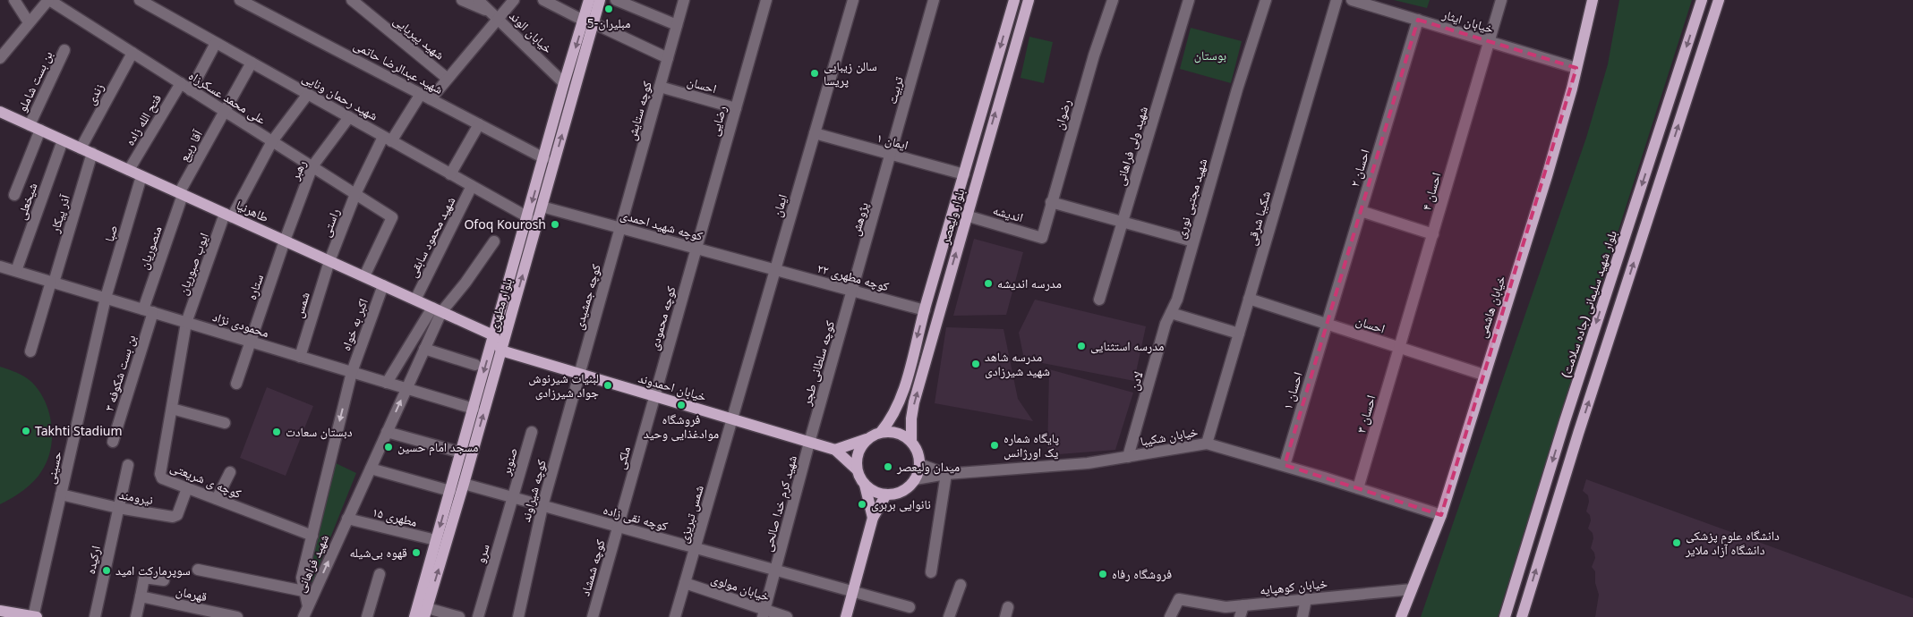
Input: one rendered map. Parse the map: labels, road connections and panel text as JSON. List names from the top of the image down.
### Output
{
  "streets": {
    "main road": [
      "طاهرنیا",
      "بلوار ولیعصر",
      "بلوار شهید سلیمانی (جاده سلامت)",
      "بلوار مطهری",
      "خیابان هاشمی",
      "خیابان احمدوند"
    ],
    "street": [
      "خیابان ایثار",
      "خیابان الوند",
      "شهید پیریایی",
      "شهید عبدالرضا حاتمی",
      "بن بست شاملو",
      "احسان",
      "تربیت",
      "زندی",
      "شهید رحمان ونایی",
      "علی محمد عسکرزاه",
      "کوچه ستایش",
      "رضوان",
      "فتح الله زاده",
      "رضایی",
      "ایمان ۱",
      "آقا ربیع",
      "شهید ولی فراهانی",
      "احسان ۲",
      "رهبر",
      "احسان ۴",
      "شهید مجتبی نوری",
      "شیخعلی",
      "ایمان",
      "آذر پیکار",
      "اندیشه",
      "شکیبا شرقی",
      "پژوهش",
      "راستی",
      "کوچه شهید احمدی",
      "صبا",
      "شهید محمود سابقی",
      "منصوریان",
      "ایوب صبوریان",
      "کوچه مطهری ۲۲",
      "ستاره",
      "کوچه جمشیدی",
      "شمس",
      "کوچه محمودی",
      "محمودی نژاد",
      "اکبر به خواه",
      "کوچه سلطانی طجر",
      "بن بست شکوفه ۳",
      "لادن",
      "احسان ۱",
      "احسان ۳",
      "خیابان شکیبا",
      "ملکی",
      "صنوبر",
      "حسینی",
      "کوچه ی شریعتی",
      "کوچه شیراوند",
      "نیرومند",
      "شهید کرم خدا صالحی",
      "شمس تبریزی",
      "مطهری ۱۵",
      "کوچه نقی زاده",
      "سرو",
      "ارکیده",
      "شهید فراهانی",
      "کوچه شمشاد",
      "خیابان کوهپایه",
      "خیابان مولوی",
      "قهرمان"
    ]
  },
  "crossings": [
    ["خیابان ایثار", "احسان ۲"],
    ["خیابان ایثار", "احسان ۴"],
    ["خیابان ایثار", "خیابان هاشمی"],
    ["خیابان الوند", "راستی"],
    ["خیابان الوند", "بلوار مطهری"],
    ["شهید پیریایی", "راستی"],
    ["شهید عبدالرضا حاتمی", "راستی"],
    ["شهید عبدالرضا حاتمی", "بلوار مطهری"],
    ["بن بست شاملو", "طاهرنیا"],
    ["احسان", "کوچه ستایش"],
    ["احسان", "رضایی"],
    ["احسان", "احسان ۲"],
    ["احسان", "احسان ۴"],
    ["احسان", "شکیبا شرقی"],
    ["احسان", "خیابان هاشمی"],
    ["احسان", "احسان ۱"],
    ["احسان", "احسان ۳"],
    ["تربیت", "ایمان ۱"],
    ["تربیت", "پژوهش"],
    ["زندی", "علی محمد عسکرزاه"],
    ["زندی", "طاهرنیا"],
    ["شهید رحمان ونایی", "آقا ربیع"],
    ["شهید رحمان ونایی", "رهبر"],
    ["شهید رحمان ونایی", "راستی"],
    ["شهید رحمان ونایی", "شهید محمود سابقی"],
    ["شهید رحمان ونایی", "بلوار مطهری"],
    ["علی محمد عسکرزاه", "فتح الله زاده"],
    ["علی محمد عسکرزاه", "آقا ربیع"],
    ["علی محمد عسکرزاه", "رهبر"],
    ["علی محمد عسکرزاه", "طاهرنیا"],
    ["علی محمد عسکرزاه", "راستی"],
    ["علی محمد عسکرزاه", "ایوب صبوریان"],
    ["کوچه ستایش", "کوچه شهید احمدی"],
    ["کوچه ستایش", "کوچه جمشیدی"],
    ["رضوان", "اندیشه"],
    ["فتح الله زاده", "طاهرنیا"],
    ["رضایی", "کوچه شهید احمدی"],
    ["رضایی", "کوچه محمودی"],
    ["ایمان ۱", "ایمان"],
    ["ایمان ۱", "بلوار ولیعصر"],
    ["ایمان ۱", "پژوهش"],
    ["آقا ربیع", "طاهرنیا"],
    ["آقا ربیع", "منصوریان"],
    ["احسان ۲", "احسان ۱"],
    ["رهبر", "طاهرنیا"],
    ["رهبر", "ستاره"],
    ["احسان ۴", "احسان ۳"],
    ["شهید مجتبی نوری", "لادن"],
    ["شیخعلی", "طاهرنیا"],
    ["شیخعلی", "محمودی نژاد"],
    ["ایمان", "کوچه شهید احمدی"],
    ["ایمان", "کوچه مطهری ۲۲"],
    ["ایمان", "خیابان احمدوند"],
    ["ایمان", "شمس تبریزی"],
    ["طاهرنیا", "آذر پیکار"],
    ["طاهرنیا", "راستی"],
    ["طاهرنیا", "صبا"],
    ["طاهرنیا", "شهید محمود سابقی"],
    ["طاهرنیا", "منصوریان"],
    ["طاهرنیا", "ایوب صبوریان"],
    ["طاهرنیا", "ستاره"],
    ["طاهرنیا", "شمس"],
    ["طاهرنیا", "بلوار مطهری"],
    ["طاهرنیا", "اکبر به خواه"],
    ["طاهرنیا", "شهید فراهانی"],
    ["آذر پیکار", "محمودی نژاد"],
    ["اندیشه", "بلوار ولیعصر"],
    ["بلوار ولیعصر", "کوچه مطهری ۲۲"],
    ["بلوار ولیعصر", "خیابان شکیبا"],
    ["شکیبا شرقی", "خیابان شکیبا"],
    ["پژوهش", "کوچه مطهری ۲۲"],
    ["پژوهش", "کوچه سلطانی طجر"],
    ["راستی", "شمس"],
    ["کوچه شهید احمدی", "کوچه مطهری ۲۲"],
    ["کوچه شهید احمدی", "کوچه جمشیدی"],
    ["کوچه شهید احمدی", "بلوار مطهری"],
    ["کوچه شهید احمدی", "کوچه محمودی"],
    ["صبا", "محمودی نژاد"],
    ["صبا", "حسینی"],
    ["منصوریان", "محمودی نژاد"],
    ["منصوریان", "بن بست شکوفه ۳"],
    ["ایوب صبوریان", "محمودی نژاد"],
    ["ایوب صبوریان", "کوچه ی شریعتی"],
    ["کوچه مطهری ۲۲", "کوچه سلطانی طجر"],
    ["ستاره", "محمودی نژاد"],
    ["کوچه جمشیدی", "خیابان احمدوند"],
    ["کوچه جمشیدی", "کوچه شیراوند"],
    ["شمس", "محمودی نژاد"],
    ["بلوار مطهری", "محمودی نژاد"],
    ["بلوار مطهری", "خیابان احمدوند"],
    ["بلوار مطهری", "مطهری ۱۵"],
    ["بلوار مطهری", "کوچه نقی زاده"],
    ["خیابان هاشمی", "خیابان شکیبا"],
    ["خیابان هاشمی", "خیابان کوهپایه"],
    ["کوچه محمودی", "خیابان احمدوند"],
    ["کوچه محمودی", "ملکی"],
    ["محمودی نژاد", "اکبر به خواه"],
    ["محمودی نژاد", "بن بست شکوفه ۳"],
    ["محمودی نژاد", "حسینی"],
    ["محمودی نژاد", "کوچه ی شریعتی"],
    ["محمودی نژاد", "شهید فراهانی"],
    ["اکبر به خواه", "شهید فراهانی"],
    ["کوچه سلطانی طجر", "خیابان احمدوند"],
    ["کوچه سلطانی طجر", "شهید کرم خدا صالحی"],
    ["لادن", "خیابان شکیبا"],
    ["خیابان احمدوند", "ملکی"],
    ["خیابان احمدوند", "کوچه شیراوند"],
    ["خیابان احمدوند", "شهید کرم خدا صالحی"],
    ["خیابان احمدوند", "شمس تبریزی"],
    ["احسان ۱", "خیابان شکیبا"],
    ["احسان ۳", "خیابان شکیبا"],
    ["ملکی", "کوچه نقی زاده"],
    ["ملکی", "کوچه شمشاد"],
    ["صنوبر", "کوچه نقی زاده"],
    ["صنوبر", "سرو"],
    ["حسینی", "نیرومند"],
    ["کوچه ی شریعتی", "نیرومند"],
    ["کوچه ی شریعتی", "شهید فراهانی"],
    ["کوچه شیراوند", "کوچه نقی زاده"],
    ["نیرومند", "ارکیده"],
    ["شهید کرم خدا صالحی", "کوچه نقی زاده"],
    ["شهید کرم خدا صالحی", "خیابان مولوی"],
    ["شمس تبریزی", "کوچه نقی زاده"],
    ["شمس تبریزی", "خیابان مولوی"],
    ["مطهری ۱۵", "شهید فراهانی"],
    ["کوچه نقی زاده", "سرو"],
    ["کوچه نقی زاده", "کوچه شمشاد"]
  ],
  "parks": ["بوستان"],
  "places": [
    "مبلیران-5",
    "سالن زیبایی پریسا",
    "Ofoq Kourosh",
    "مدرسه اندیشه",
    "مدرسه استثنایی",
    "مدرسه شاهد شهید شیرزادی",
    "لبنیات شیرنوش جواد شیرزادی",
    "فروشگاه موادغذایی وحید",
    "Takhti Stadium",
    "دبستان سعادت",
    "پایگاه شماره یک اورژانس",
    "مسجد امام حسین",
    "میدان ولیعصر",
    "نانوایی بربری",
    "دانشگاه علوم پزشکی دانشگاه آزاد ملایر",
    "قهوه بی‌شیله",
    "سوپرمارکت امید",
    "فروشگاه رفاه"
  ]
}
